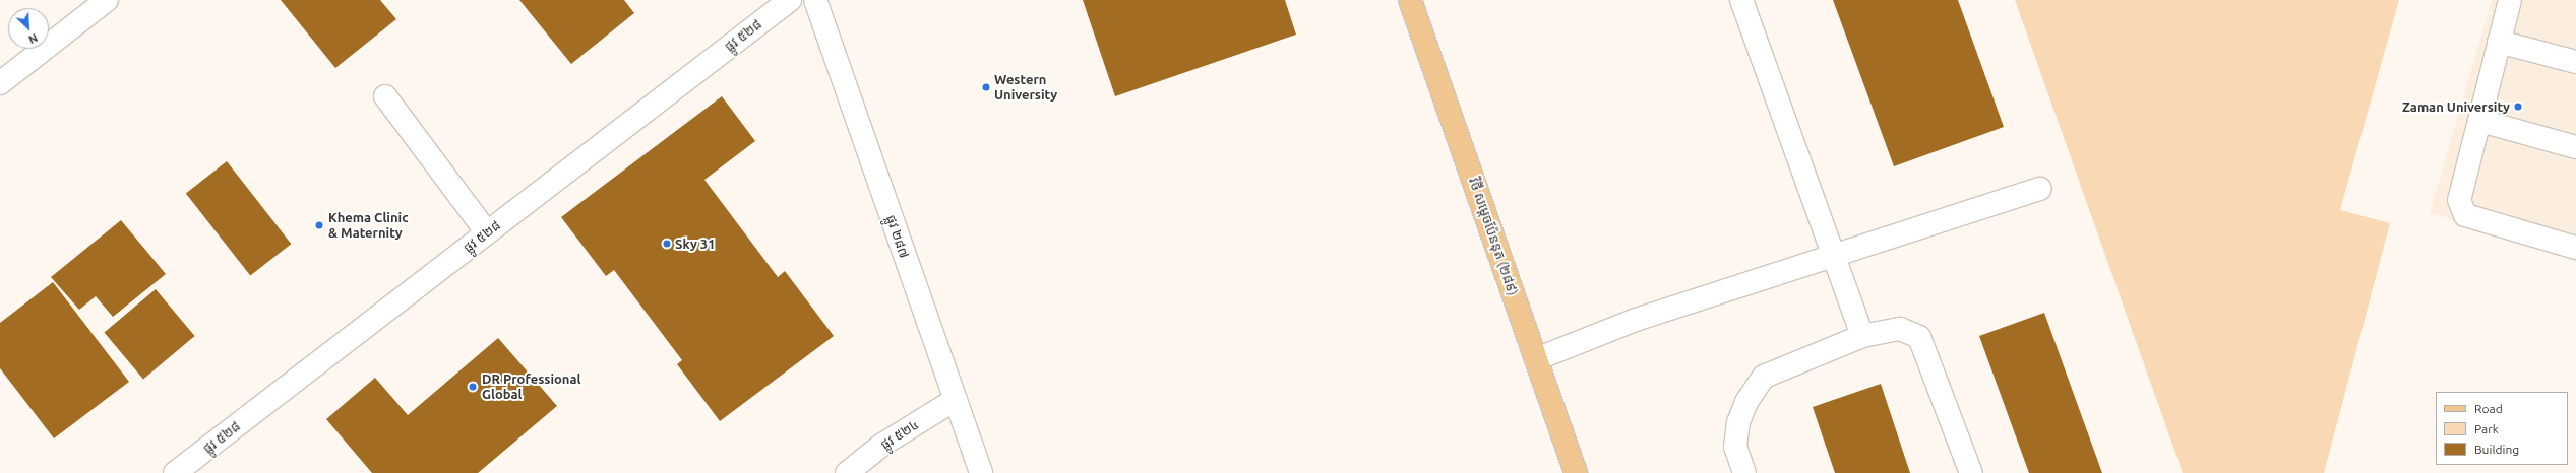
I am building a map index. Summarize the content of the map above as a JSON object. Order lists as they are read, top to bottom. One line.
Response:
{"streets":{"main road":["វិថី សម្តេចប៉ែននុត (២៨៩)"],"street":["ផ្លូវ ៥២៨","ផ្លូវ ២៨៧","ផ្លូវ ៥២៤"]},"crossings":[["ផ្លូវ ២៨៧","ផ្លូវ ៥២៤"]],"places":["Western University","Zaman University","Khema Clinic & Maternity","Sky 31","DR Professional Global"],"legend":["Road","Park","Building"],"north":"bottom right"}
